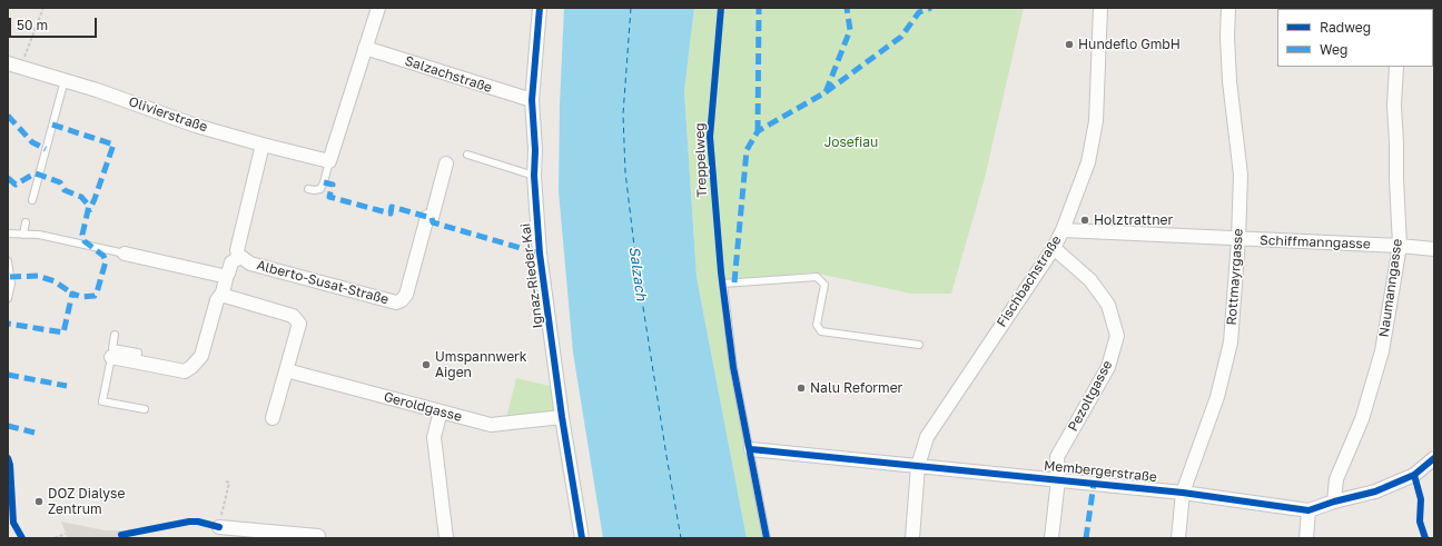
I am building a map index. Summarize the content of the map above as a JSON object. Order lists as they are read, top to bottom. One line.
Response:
{"streets":{"street":["Salzachstraße","Olivierstraße","Schiffmanngasse","Ignaz-Rieder-Kai","Rottmayrgasse","Fischbachstraße","Alberto-Susat-Straße","Naumanngasse","Pezoltgasse","Geroldgasse","Membergerstraße"],"cycle path":["Treppelweg"]},"crossings":[["Salzachstraße","Ignaz-Rieder-Kai"],["Olivierstraße","Alberto-Susat-Straße"],["Schiffmanngasse","Rottmayrgasse"],["Schiffmanngasse","Fischbachstraße"],["Schiffmanngasse","Naumanngasse"],["Ignaz-Rieder-Kai","Geroldgasse"],["Rottmayrgasse","Membergerstraße"],["Fischbachstraße","Pezoltgasse"],["Fischbachstraße","Membergerstraße"],["Naumanngasse","Membergerstraße"],["Pezoltgasse","Membergerstraße"]],"water":["Salzach"],"parks":["Josefiau"],"places":["Hundeflo GmbH","Holztrattner","Umspannwerk Aigen","Nalu Reformer","DOZ Dialyse Zentrum"],"legend":["Radweg","Weg"],"scale_bar":"50 m"}
